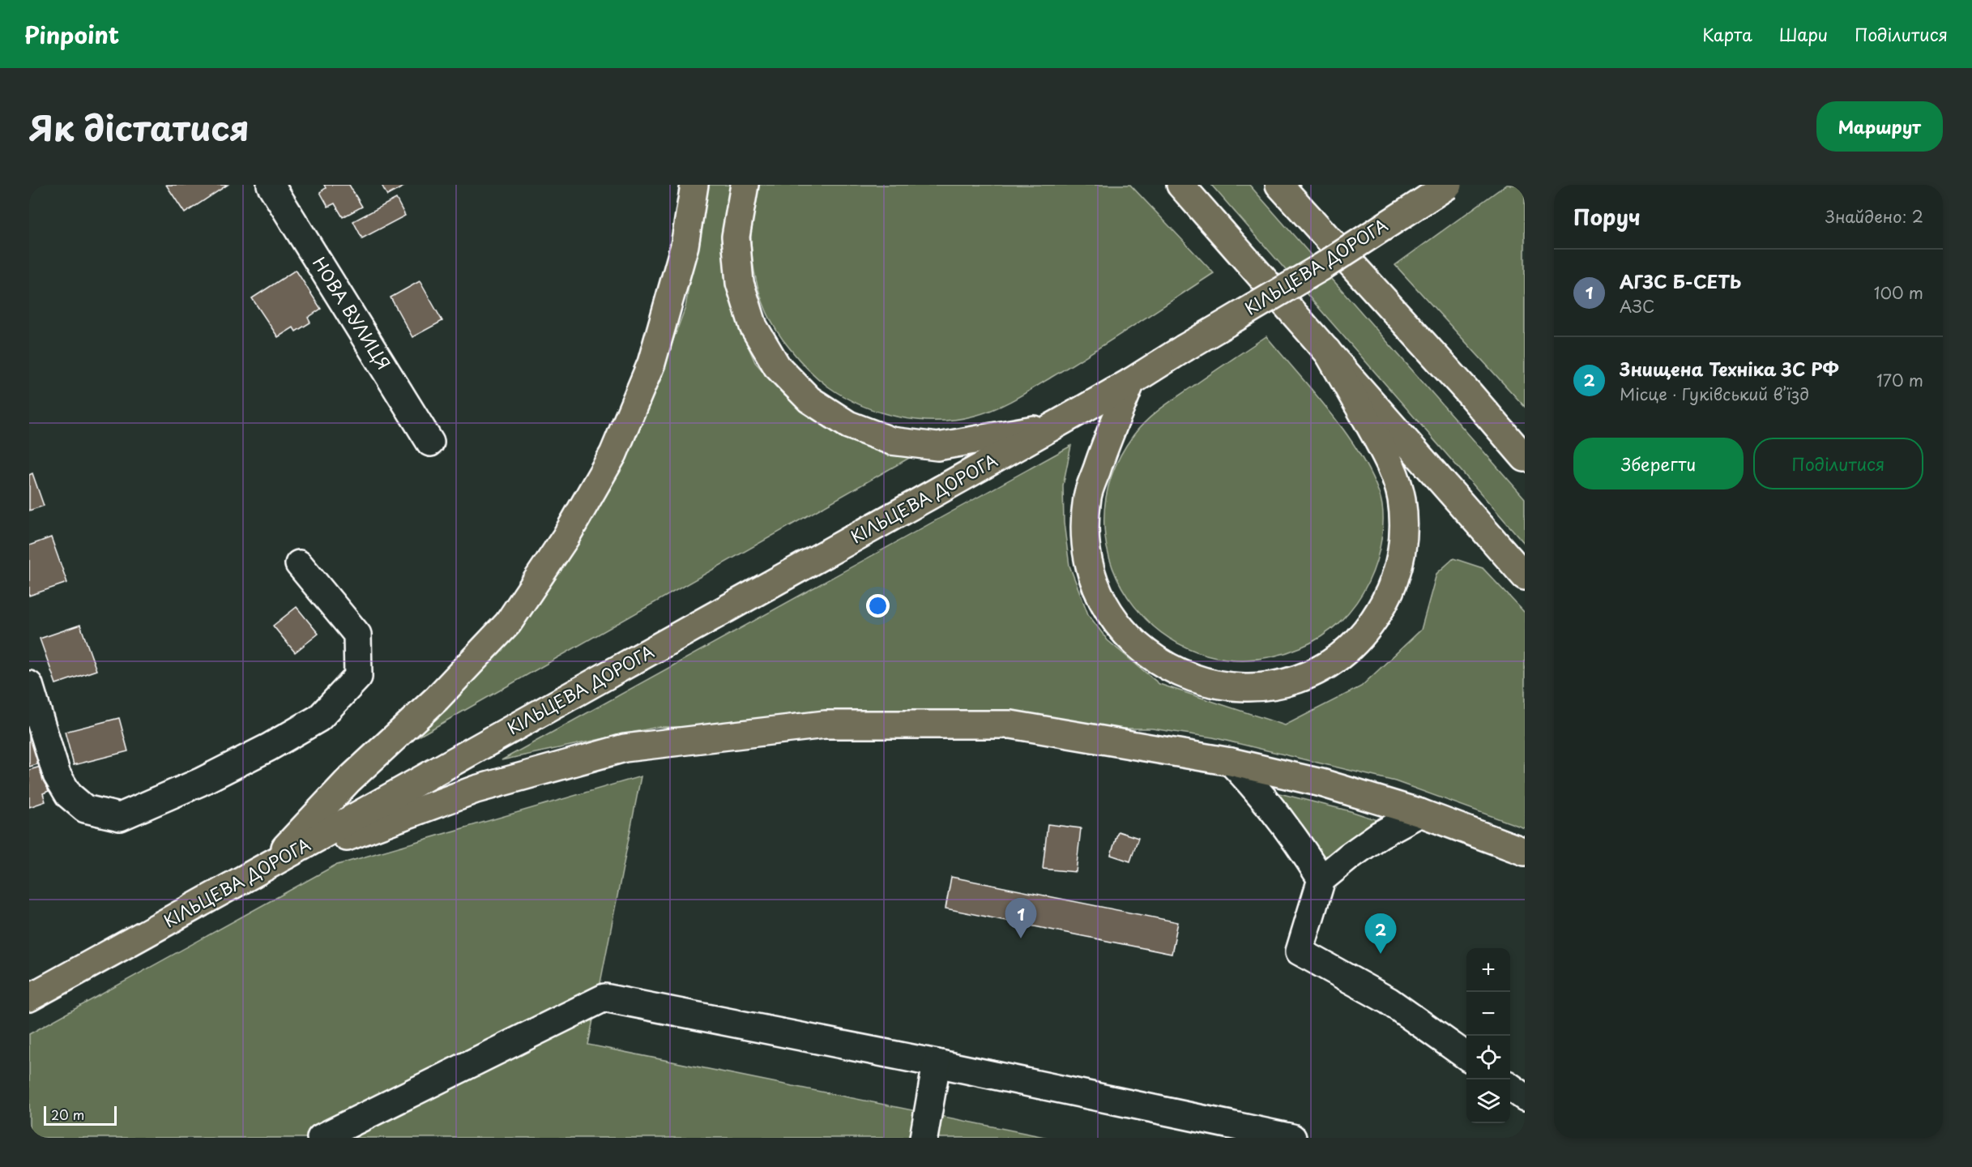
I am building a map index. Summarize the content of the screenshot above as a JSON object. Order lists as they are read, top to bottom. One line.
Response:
{"streets":{"highway":["КІЛЬЦЕВА ДОРОГА"],"street":["НОВА ВУЛИЦЯ"]},"scale_bar":"20 m","page":{"header":"Pinpoint","nav":["Карта","Шари","Поділитися"],"title":"Як дістатися","buttons":["Маршрут",["Зберегти","Поділитися"]],"heading":["Поруч","Знайдено: 2"],"list":[{"mark":"1","name":"АГЗС Б-СЕТЬ","note":"АЗС","value":"100 m"},{"mark":"2","name":"Знищена Техніка ЗС РФ","note":"Місце · Гуківський в’їзд","value":"170 m"}],"pins":["1","2"],"map_buttons":["+","−"],"scale":"20 m"}}
